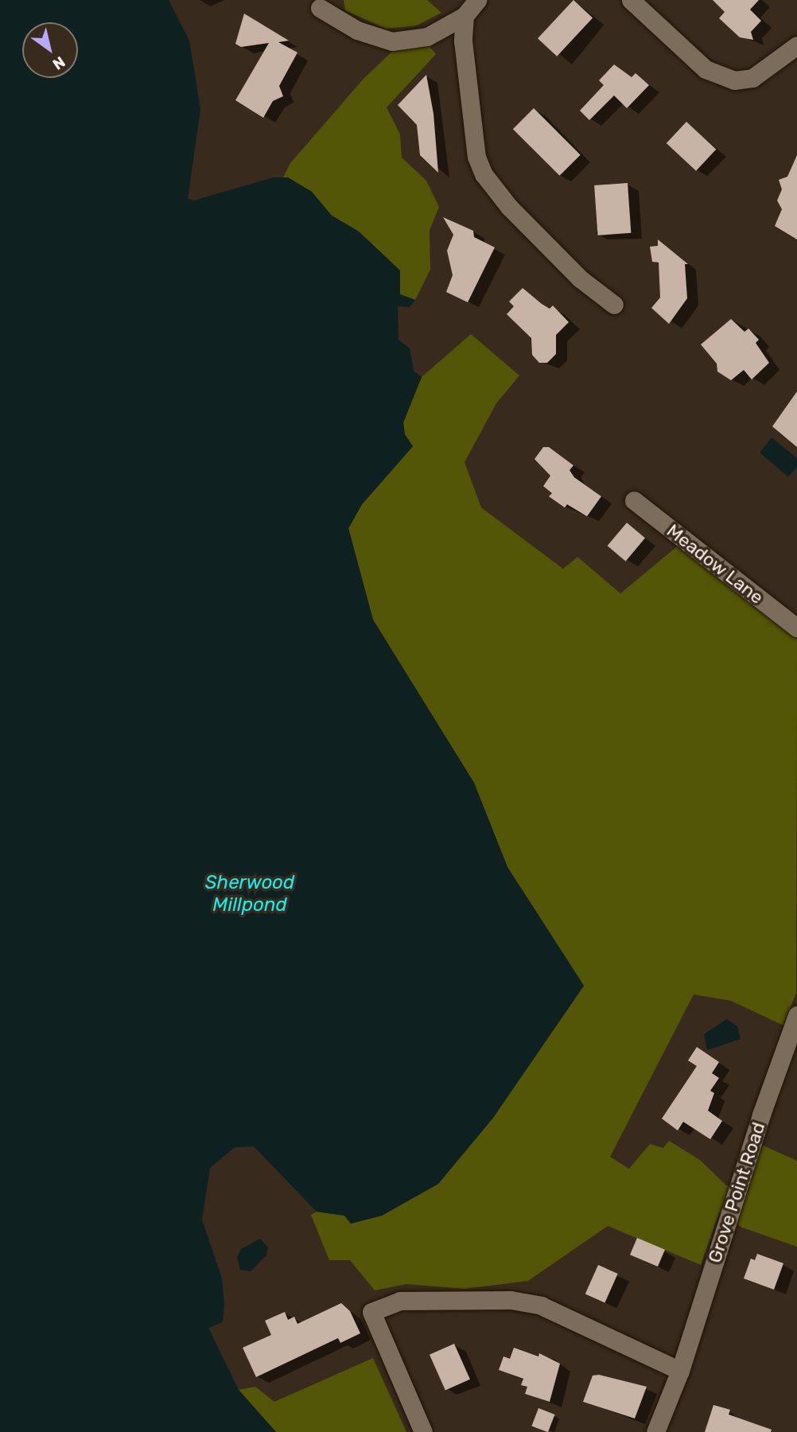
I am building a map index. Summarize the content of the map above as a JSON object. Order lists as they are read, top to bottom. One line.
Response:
{"streets":{"street":["Meadow Lane","Grove Point Road"]},"water":["Sherwood Millpond"],"north":"bottom right"}
